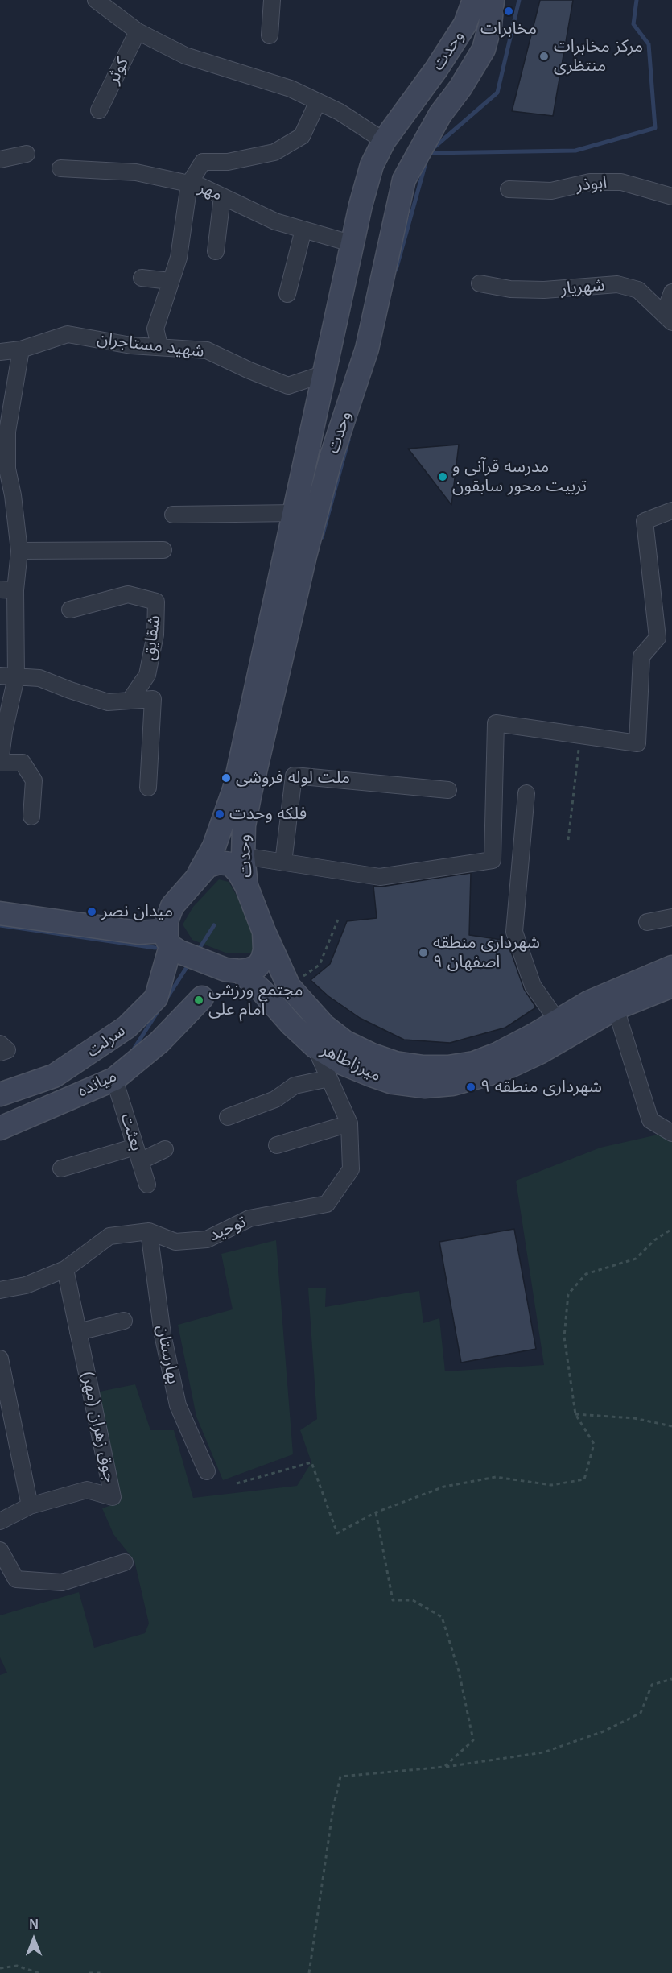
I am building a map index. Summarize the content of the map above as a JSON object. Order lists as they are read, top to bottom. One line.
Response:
{"streets":{"main road":["وحدت","سرلت","میرزاطاهر","میانده"],"street":["کوثر","ابوذر","مهر","شهریار","شهید مستاجران","شقایق","بعثت","توحید","بهارستان","جوق زهران (مهر)"]},"crossings":[["وحدت","مهر"],["وحدت","شهید مستاجران"],["وحدت","سرلت"],["وحدت","میرزاطاهر"],["سرلت","میرزاطاهر"],["سرلت","میانده"],["میرزاطاهر","توحید"],["میانده","بعثت"],["توحید","بهارستان"],["توحید","جوق زهران (مهر)"]],"places":["مخابرات","مرکز مخابرات منتظری","مدرسه قرآنی و تربیت محور سابقون","ملت لوله فروشی","فلکه وحدت","میدان نصر","شهرداری منطقه ۹ اصفهان","مجتمع ورزشی امام علی","شهرداری منطقه ۹"],"north":"top"}
